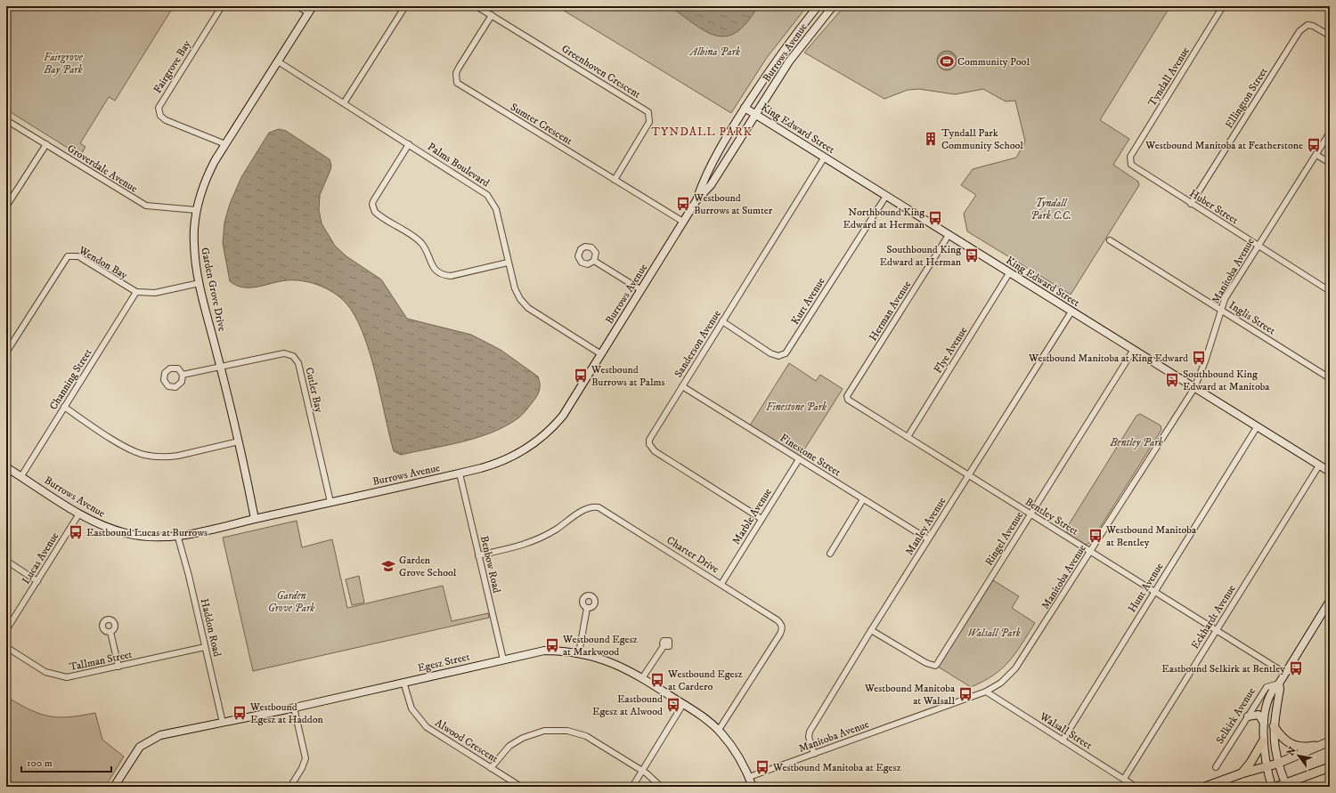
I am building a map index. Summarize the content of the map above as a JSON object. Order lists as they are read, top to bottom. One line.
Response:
{"streets":{"street":["Burrows Avenue","Fairgrove Bay","Greenhoven Crescent","Tyndall Avenue","Ellington Street","Sumter Crescent","King Edward Street","Palms Boulevard","Groverdale Avenue","Huber Street","Wendon Bay","Manitoba Avenue","Garden Grove Drive","Kurt Avenue","Herman Avenue","Inglis Street","Sanderson Avenue","Flye Avenue","Channing Street","Cutler Bay","Finestone Street","Marble Avenue","Bentley Street","Manley Avenue","Ringel Avenue","Charter Drive","Lucas Avenue","Benbow Road","Hunt Avenue","Eckhardt Avenue","Haddon Road","Tallman Street","Egesz Street","Selkirk Avenue","Walsall Street","Alwood Crescent"]},"crossings":[["Burrows Avenue","Sumter Crescent"],["Burrows Avenue","King Edward Street"],["Burrows Avenue","Palms Boulevard"],["Burrows Avenue","Garden Grove Drive"],["Burrows Avenue","Channing Street"],["Burrows Avenue","Cutler Bay"],["Burrows Avenue","Lucas Avenue"],["Burrows Avenue","Benbow Road"],["Burrows Avenue","Haddon Road"],["Fairgrove Bay","Garden Grove Drive"],["Greenhoven Crescent","Sumter Crescent"],["Tyndall Avenue","Huber Street"],["Ellington Street","Huber Street"],["King Edward Street","Manitoba Avenue"],["King Edward Street","Kurt Avenue"],["King Edward Street","Herman Avenue"],["King Edward Street","Sanderson Avenue"],["King Edward Street","Flye Avenue"],["King Edward Street","Manley Avenue"],["King Edward Street","Ringel Avenue"],["King Edward Street","Hunt Avenue"],["King Edward Street","Eckhardt Avenue"],["Palms Boulevard","Garden Grove Drive"],["Groverdale Avenue","Garden Grove Drive"],["Huber Street","Manitoba Avenue"],["Wendon Bay","Garden Grove Drive"],["Wendon Bay","Channing Street"],["Manitoba Avenue","Inglis Street"],["Manitoba Avenue","Bentley Street"],["Manitoba Avenue","Manley Avenue"],["Manitoba Avenue","Egesz Street"],["Manitoba Avenue","Walsall Street"],["Garden Grove Drive","Cutler Bay"],["Kurt Avenue","Sanderson Avenue"],["Herman Avenue","Bentley Street"],["Sanderson Avenue","Finestone Street"],["Sanderson Avenue","Marble Avenue"],["Flye Avenue","Bentley Street"],["Finestone Street","Marble Avenue"],["Finestone Street","Manley Avenue"],["Marble Avenue","Charter Drive"],["Bentley Street","Manley Avenue"],["Bentley Street","Ringel Avenue"],["Bentley Street","Hunt Avenue"],["Bentley Street","Eckhardt Avenue"],["Bentley Street","Selkirk Avenue"],["Manley Avenue","Ringel Avenue"],["Charter Drive","Benbow Road"],["Charter Drive","Egesz Street"],["Benbow Road","Egesz Street"],["Hunt Avenue","Walsall Street"],["Eckhardt Avenue","Walsall Street"],["Haddon Road","Tallman Street"],["Haddon Road","Egesz Street"],["Egesz Street","Alwood Crescent"]],"districts":["TYNDALL PARK"],"parks":["Albina Park","Fairgrove Bay Park","Tyndall Park C.C.","Finestone Park","Bentley Park","Garden Grove Park","Walsall Park"],"places":{"sports":["Community Pool"],"building":["Tyndall Park Community School"],"bus stop":["Westbound Manitoba at Featherstone","Westbound Burrows at Sumter","Northbound King Edward at Herman","Southbound King Edward at Herman","Westbound Manitoba at King Edward","Westbound Burrows at Palms","Southbound King Edward at Manitoba","Eastbound Lucas at Burrows","Westbound Manitoba at Bentley","Westbound Egesz at Markwood","Eastbound Selkirk at Bentley","Westbound Egesz at Cardero","Westbound Manitoba at Walsall","Eastbound Egesz at Alwood","Westbound Egesz at Haddon","Westbound Manitoba at Egesz"],"school or university":["Garden Grove School"]},"scale_bar":"100 m","north":"top left"}
